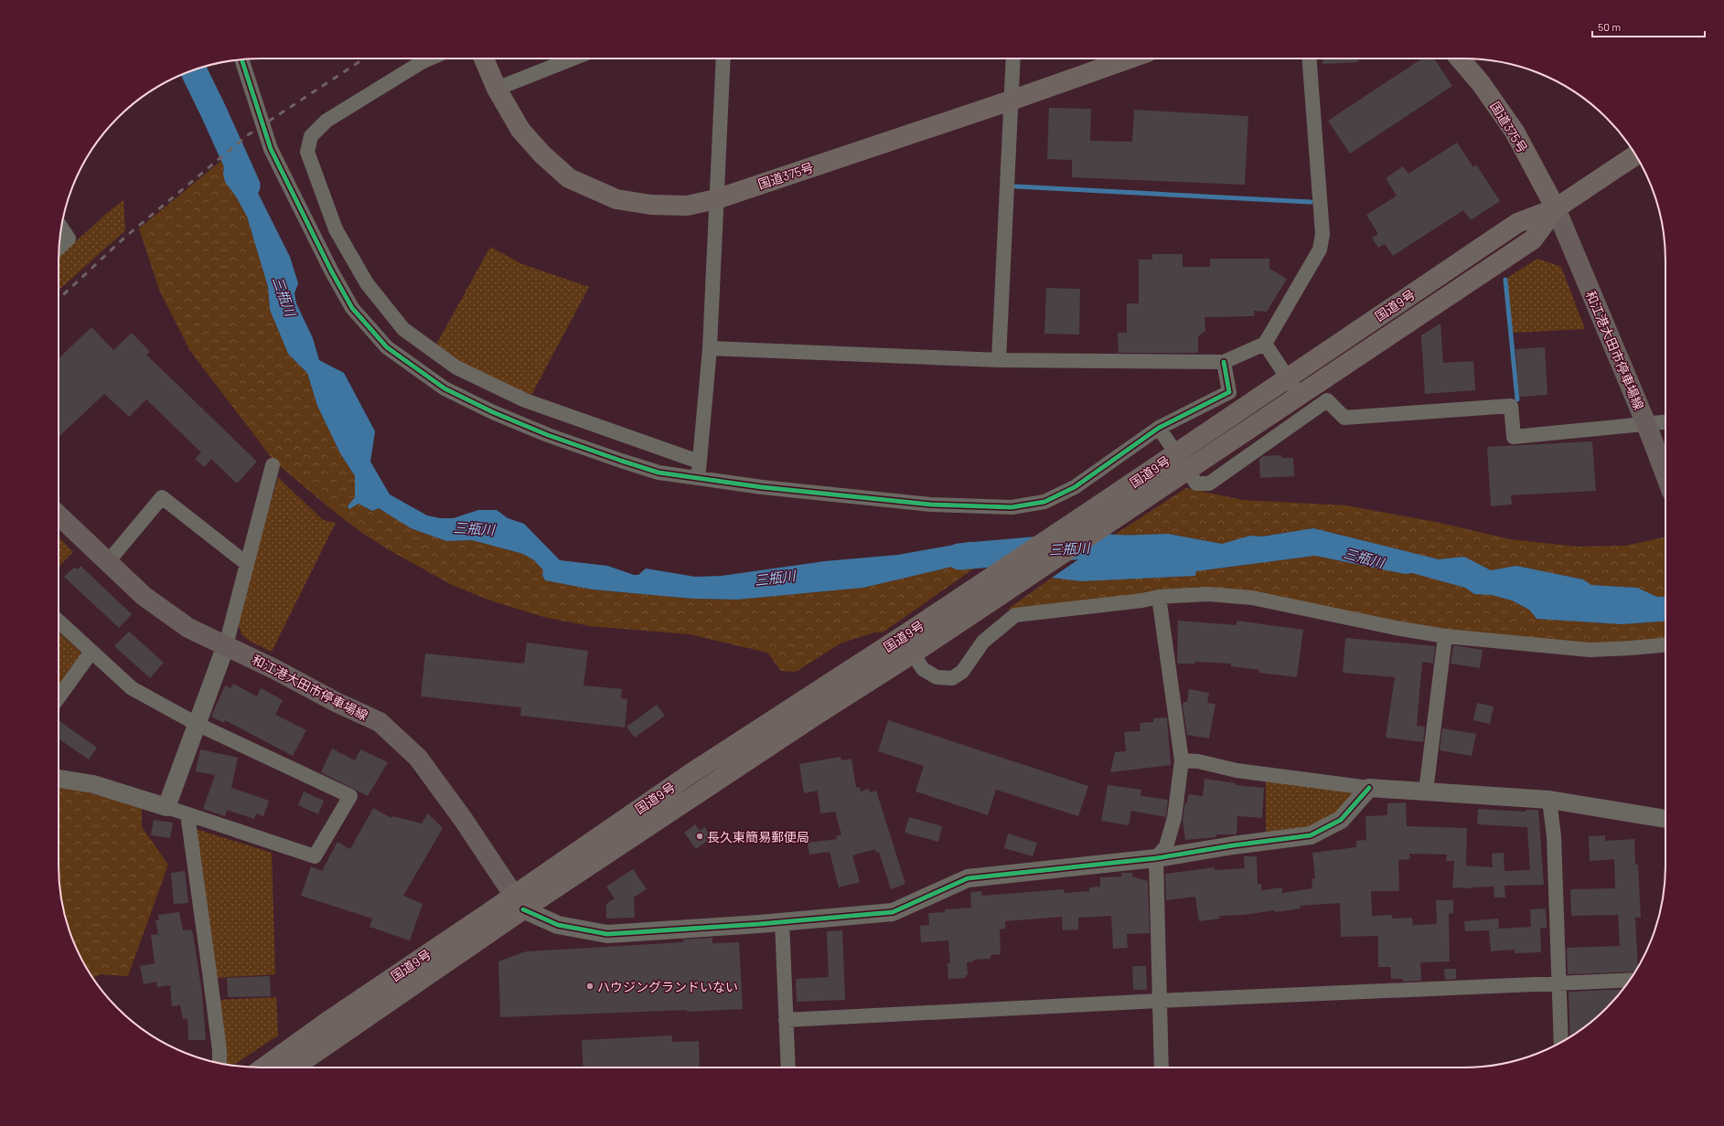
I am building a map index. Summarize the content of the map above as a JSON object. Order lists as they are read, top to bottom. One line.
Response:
{"streets":{"highway":["国道375号","国道9号"],"main road":["和江港大田市停車場線"]},"crossings":[["国道375号","国道9号"],["国道375号","和江港大田市停車場線"],["国道9号","和江港大田市停車場線"]],"water":["三瓶川"],"places":["長久東簡易郵便局","ハウジングランドいない"],"scale_bar":"50 m"}
